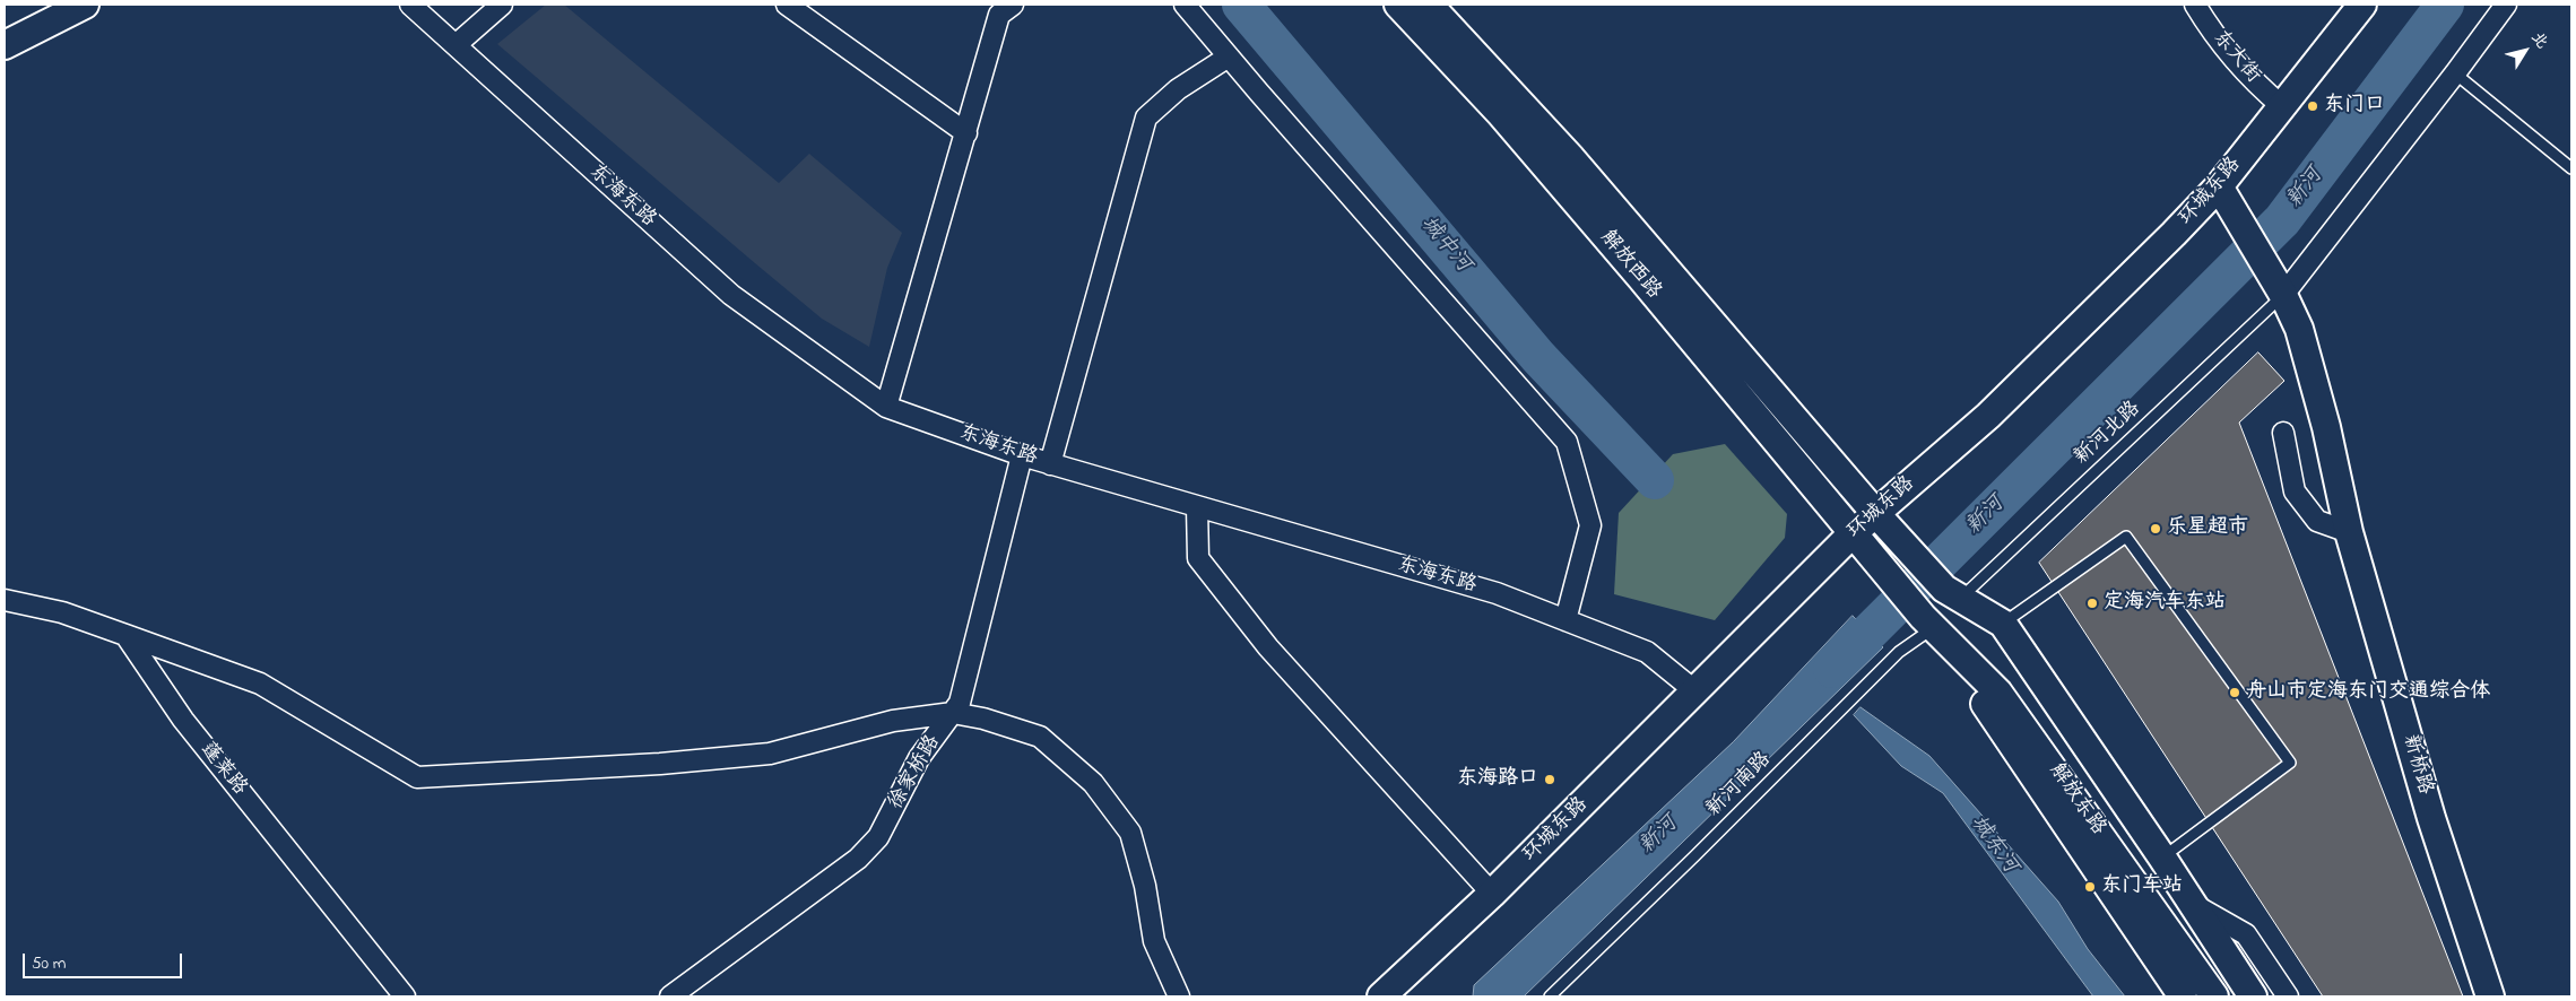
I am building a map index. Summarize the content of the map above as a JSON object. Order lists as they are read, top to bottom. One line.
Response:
{"streets":{"street":["东大街","环城东路","东海东路","解放西路","新桥路","蓬莱路","徐家桥路","解放东路"],"lane":["新河北路","新河南路"]},"crossings":[["东大街","环城东路"],["环城东路","东海东路"],["环城东路","解放西路"],["环城东路","新桥路"],["东海东路","徐家桥路"],["解放西路","新河南路"],["解放西路","解放东路"],["新河北路","新桥路"],["新河南路","解放东路"]],"water":["新河","城中河","城东河"],"places":["东门口","乐星超市","定海汽车东站","舟山市定海东门交通综合体","东海路口","东门车站"],"scale_bar":"50 m","north":"top right"}
